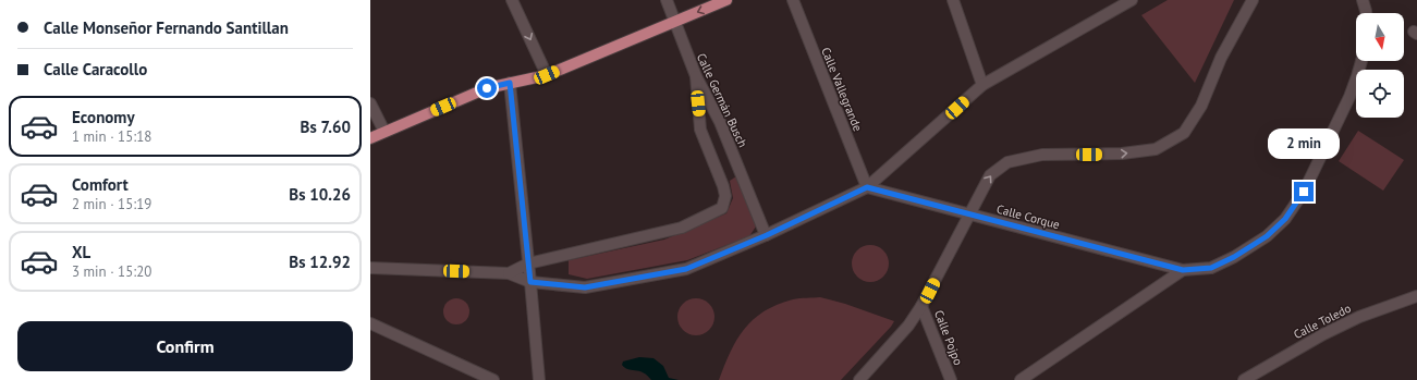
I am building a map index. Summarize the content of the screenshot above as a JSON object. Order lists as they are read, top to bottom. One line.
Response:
{"streets":{"street":["Calle Vallegrande","Calle Germán Busch","Calle Corque","Calle Toledo","Calle Pojpo"]},"crossings":[["Calle Vallegrande","Calle Corque"]],"north":"bottom","page":{"banner":["Calle Monseñor Fernando Santillan","Calle Caracollo"],"list":[{"name":"Economy","note":"1 min · 15:18","value":"Bs 7.60"},{"name":"Comfort","note":"2 min · 15:19","value":"Bs 10.26"},{"name":"XL","note":"3 min · 15:20","value":"Bs 12.92"}],"bubble":"2 min","buttons":"Confirm"}}
